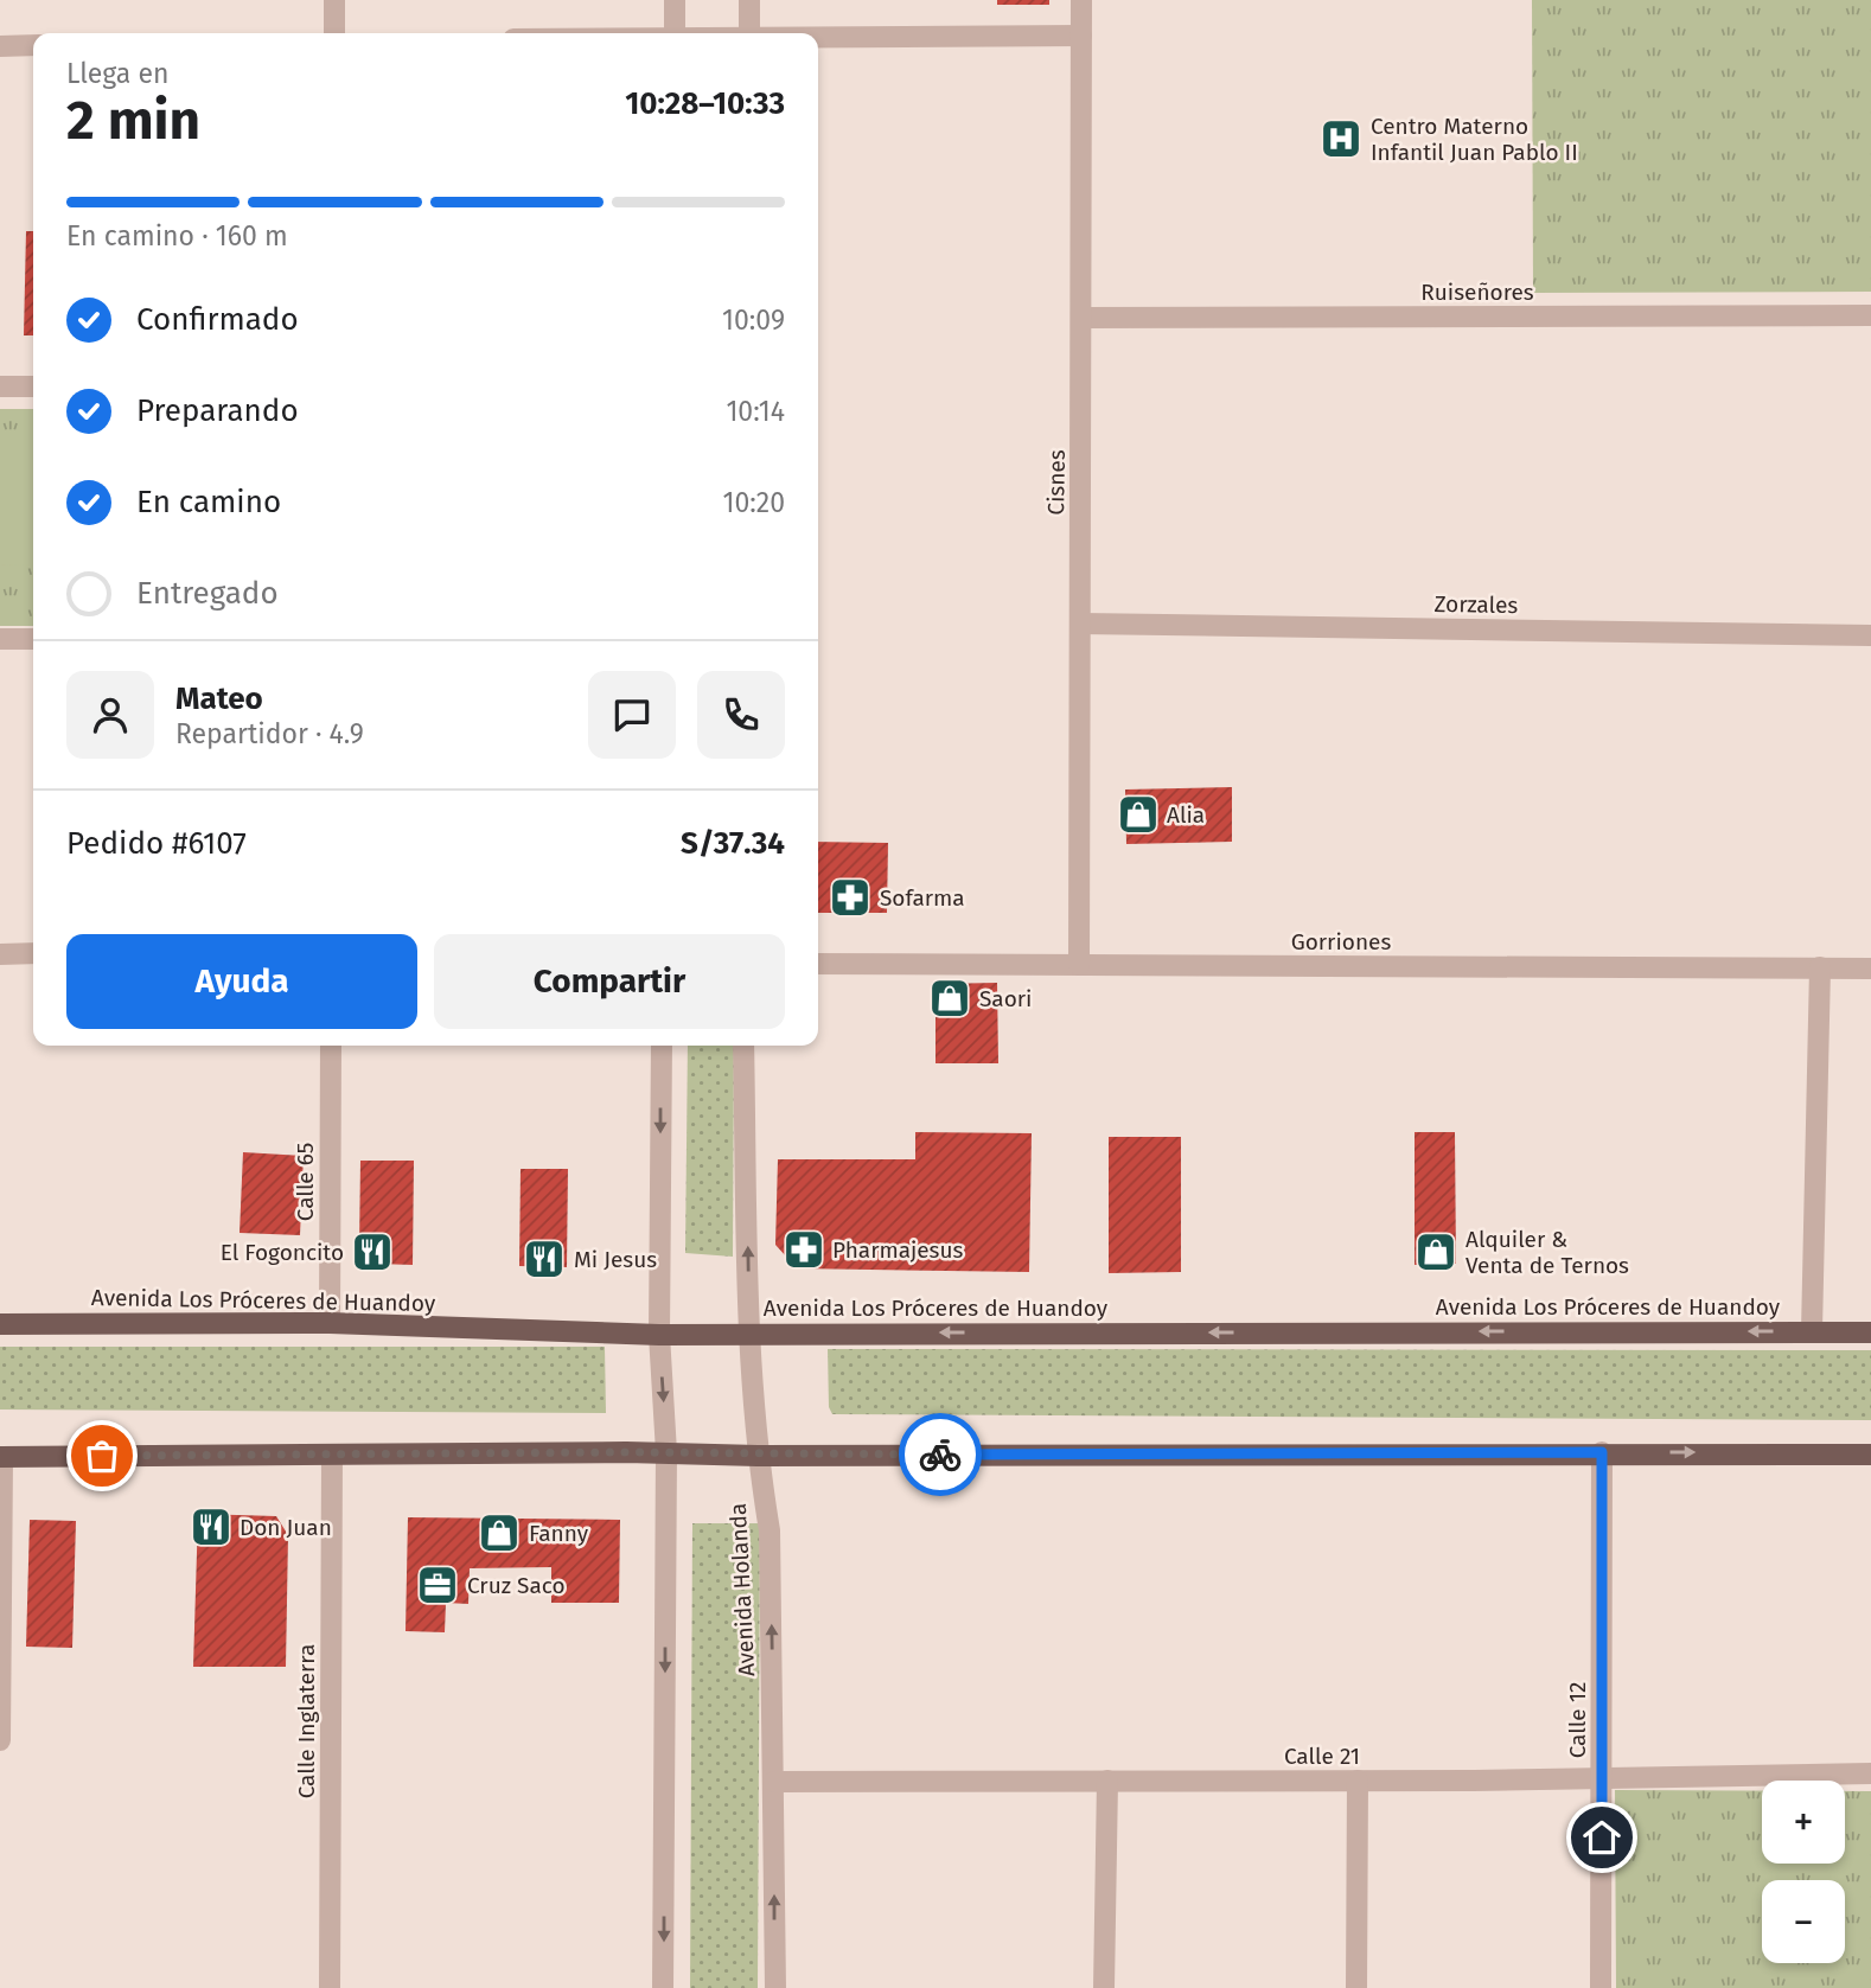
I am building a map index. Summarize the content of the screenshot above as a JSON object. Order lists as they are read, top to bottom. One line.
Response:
{"streets":{"main road":["Avenida Los Próceres de Huandoy"],"street":["Ruiseñores","Cisnes","Zorzales","Gorriones","Calle 65","Avenida Holanda","Calle 12","Calle Inglaterra","Calle 21"]},"crossings":[["Ruiseñores","Cisnes"],["Cisnes","Zorzales"],["Cisnes","Gorriones"],["Calle 65","Avenida Los Próceres de Huandoy"],["Avenida Los Próceres de Huandoy","Avenida Holanda"],["Avenida Holanda","Calle 21"],["Calle 12","Calle 21"]],"places":{"hospital":["Centro Materno Infantil Juan Pablo II"],"shop":["Alia","Saori","Alquiler & Venta de Ternos","Fanny"],"pharmacy":["Sofarma","Pharmajesus"],"restaurant":["El Fogoncito","Mi Jesus","Don Juan"],"office":["Cruz Saco"]},"page":{"heading":["2 min","Llega en","10:28–10:33"],"panel":["Mateo","Repartidor · 4.9","Pedido #6107","S/37.34"],"bar":"En camino · 160 m","list":[["Confirmado","10:09"],["Preparando","10:14"],["En camino","10:20"],"Entregado"],"buttons":["Ayuda","Compartir"],"map_buttons":["+","−"]}}
